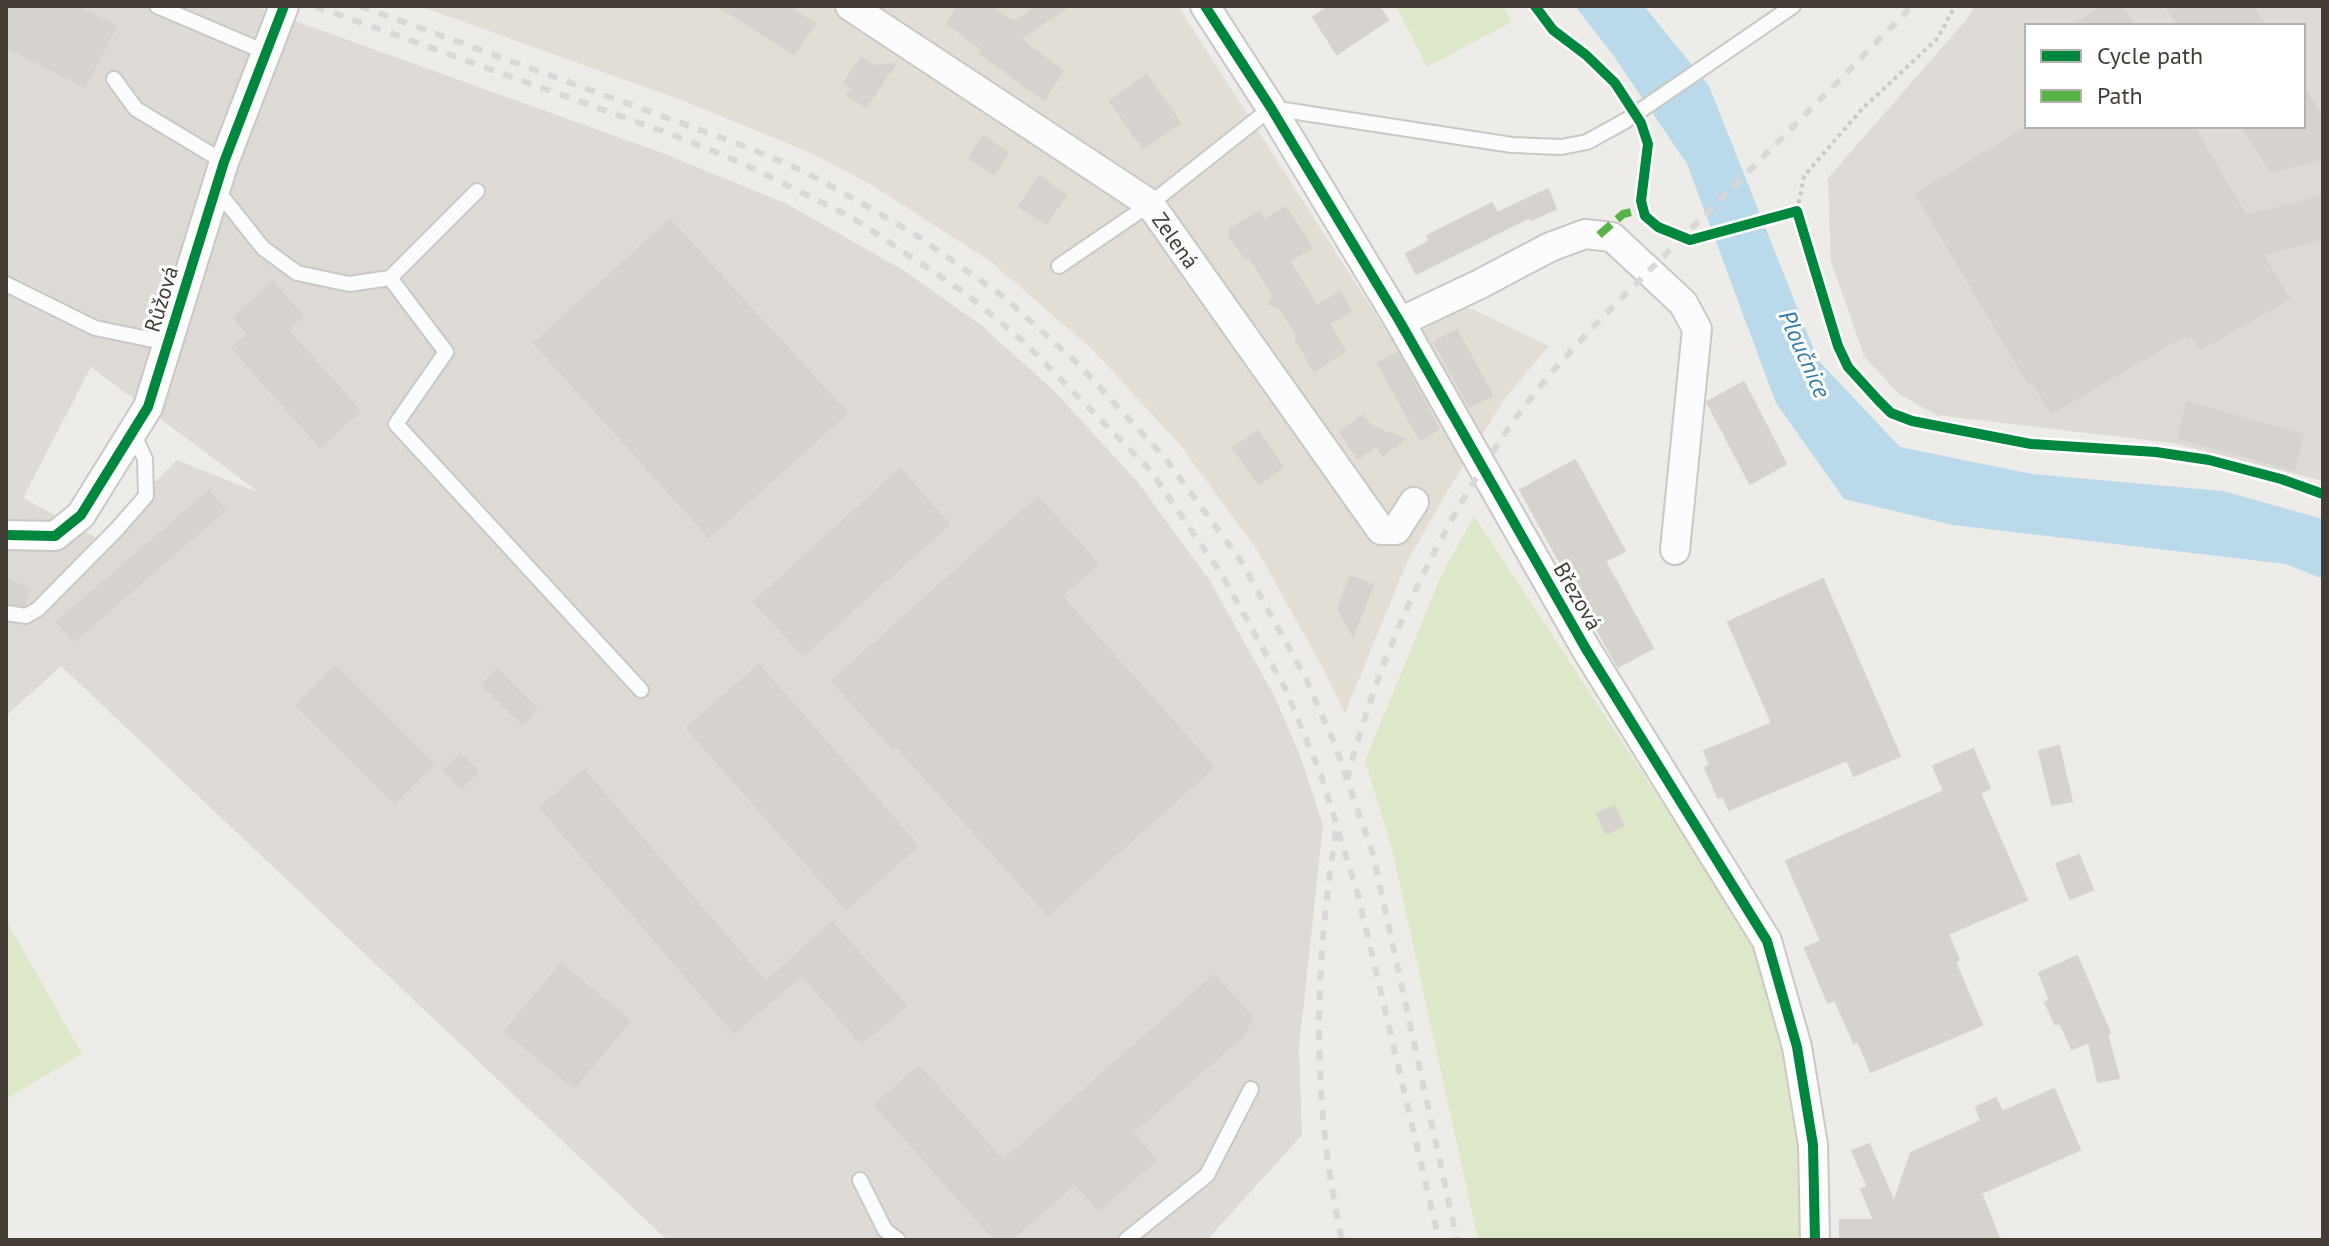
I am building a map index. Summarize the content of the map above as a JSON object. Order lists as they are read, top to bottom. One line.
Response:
{"streets":{"street":["Zelená","Růžová","Březová"]},"water":["Ploučnice"],"legend":["Cycle path","Path"]}
